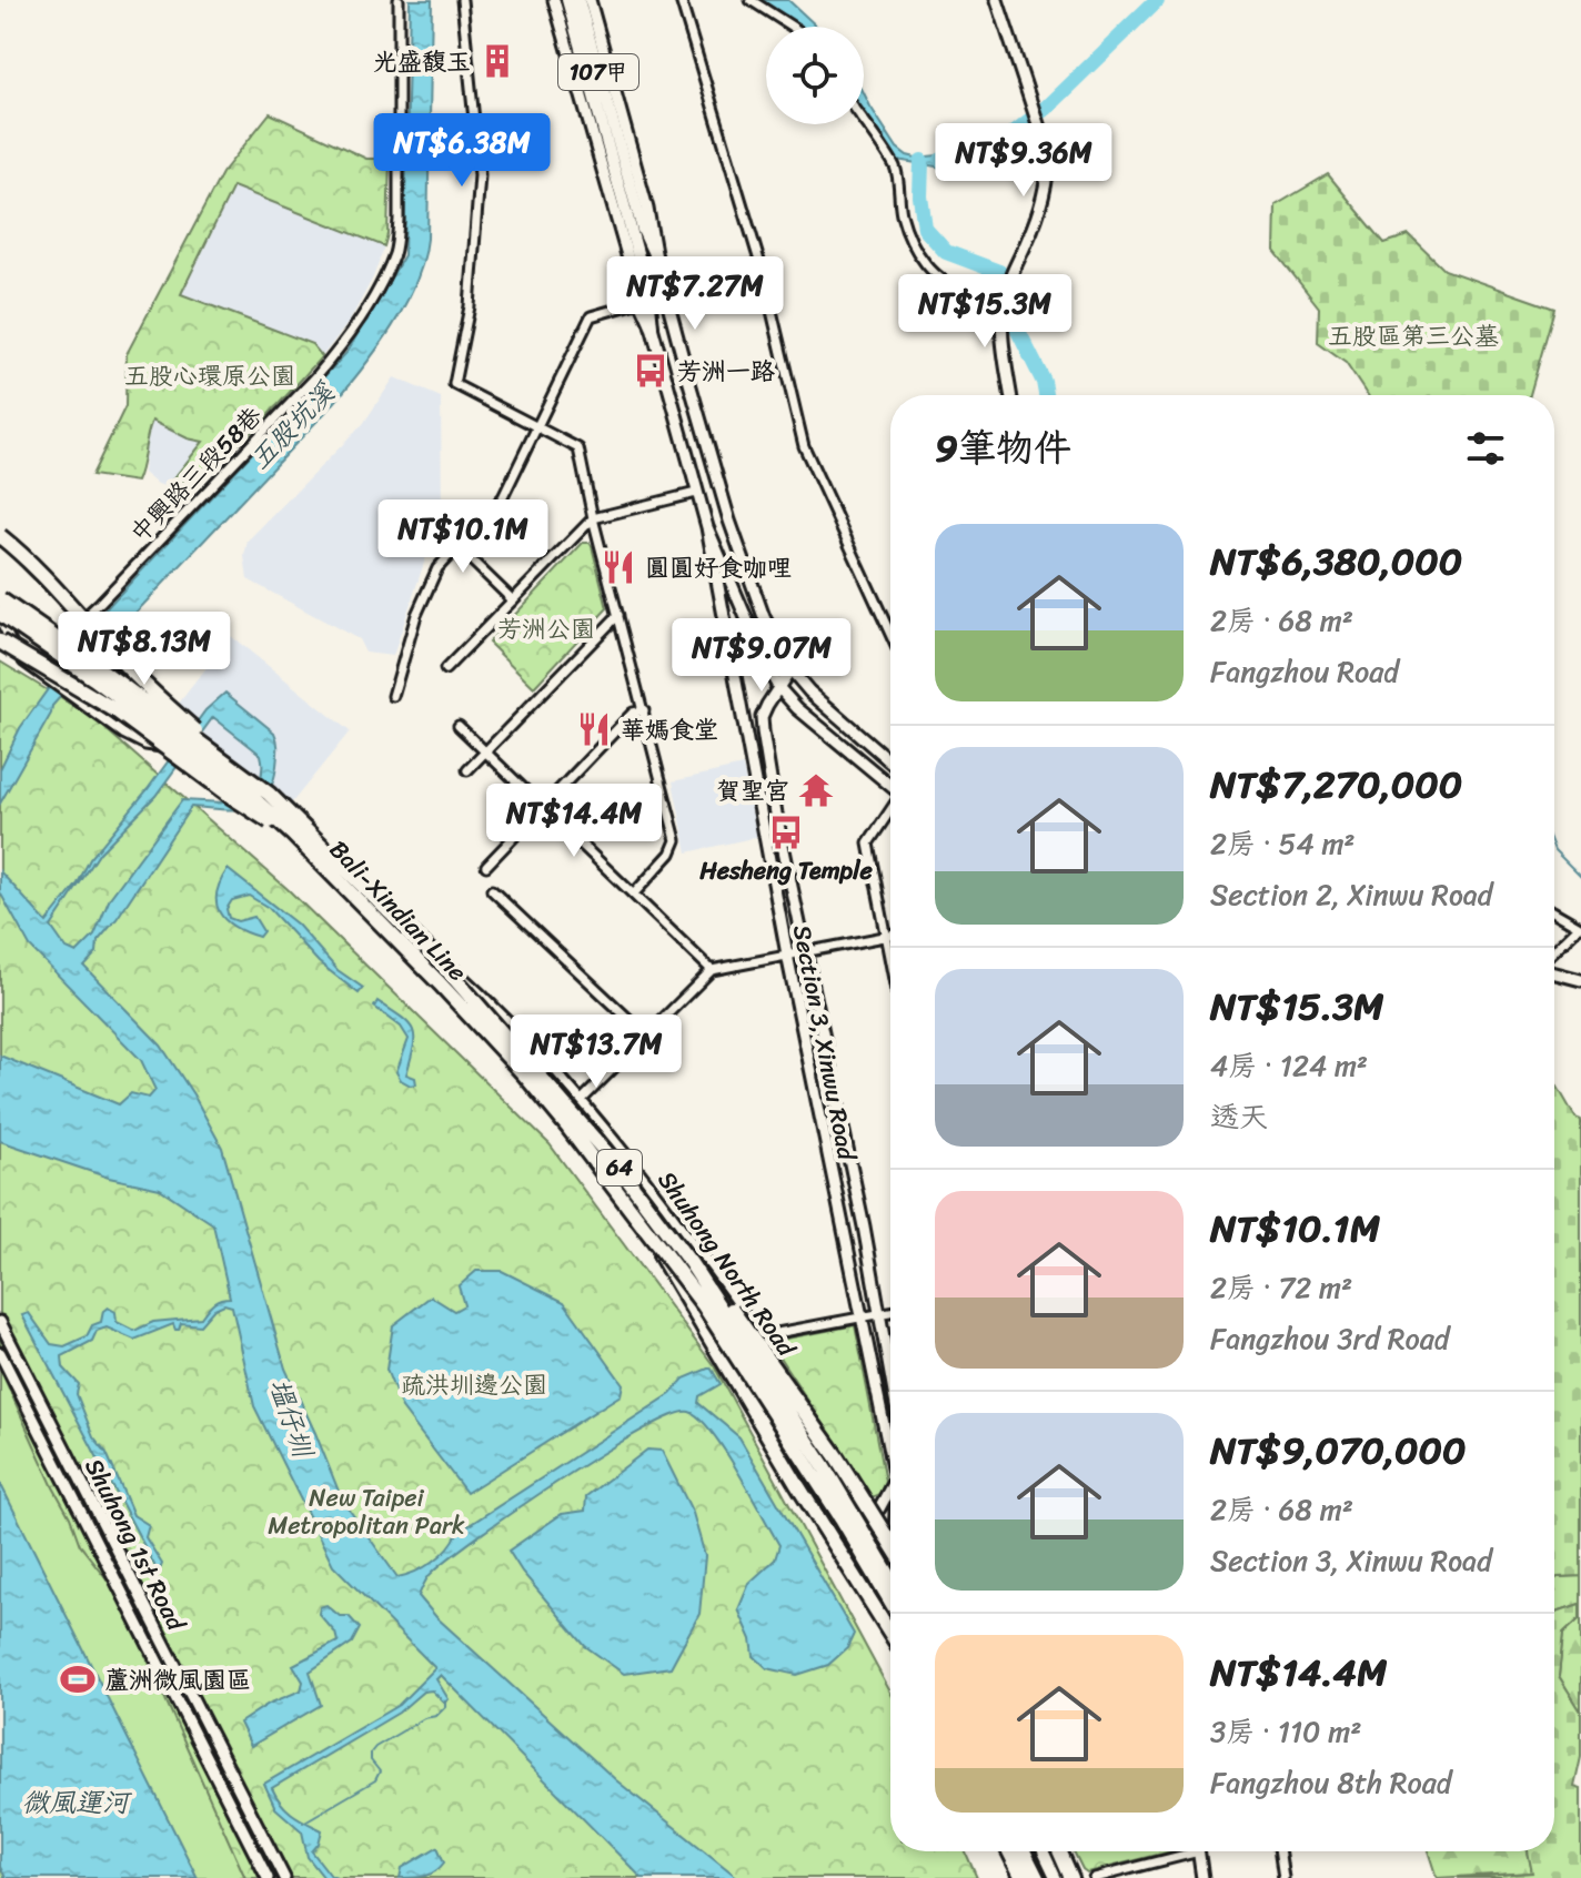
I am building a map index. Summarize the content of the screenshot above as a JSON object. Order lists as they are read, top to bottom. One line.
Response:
{"streets":{"highway":["Bali-Xindian Line","64"],"main road":["107甲"],"street":["中興路三段58巷","Section 3, Xinwu Road","Shuhong North Road","Shuhong 1st Road"]},"crossings":[["107甲","Section 3, Xinwu Road"],["中興路三段58巷","Bali-Xindian Line"]],"water":["五股坑溪","塭仔圳","微風運河"],"parks":["五股區第三公墓","五股心環原公園","芳洲公園","疏洪圳邊公園","New Taipei Metropolitan Park"],"places":{"building":["光盛馥玉"],"bus stop":["芳洲一路","Hesheng Temple"],"restaurant":["圓圓好食咖哩","華媽食堂"],"temple":["賀聖宮"],"sports":["蘆洲微風園區"]},"page":{"price":["NT$6.38M","NT$9.36M","NT$7.27M","NT$15.3M","NT$10.1M","NT$8.13M","NT$9.07M","NT$14.4M","NT$13.7M"],"heading":"9筆物件","list":[{"name":"NT$6,380,000","note":"2房 · 68 m² · Fangzhou Road"},{"name":"NT$7,270,000","note":"2房 · 54 m² · Section 2, Xinwu Road"},{"name":"NT$15.3M","note":"4房 · 124 m² · 透天"},{"name":"NT$10.1M","note":"2房 · 72 m² · Fangzhou 3rd Road"},{"name":"NT$9,070,000","note":"2房 · 68 m² · Section 3, Xinwu Road"},{"name":"NT$14.4M","note":"3房 · 110 m² · Fangzhou 8th Road"}]}}
